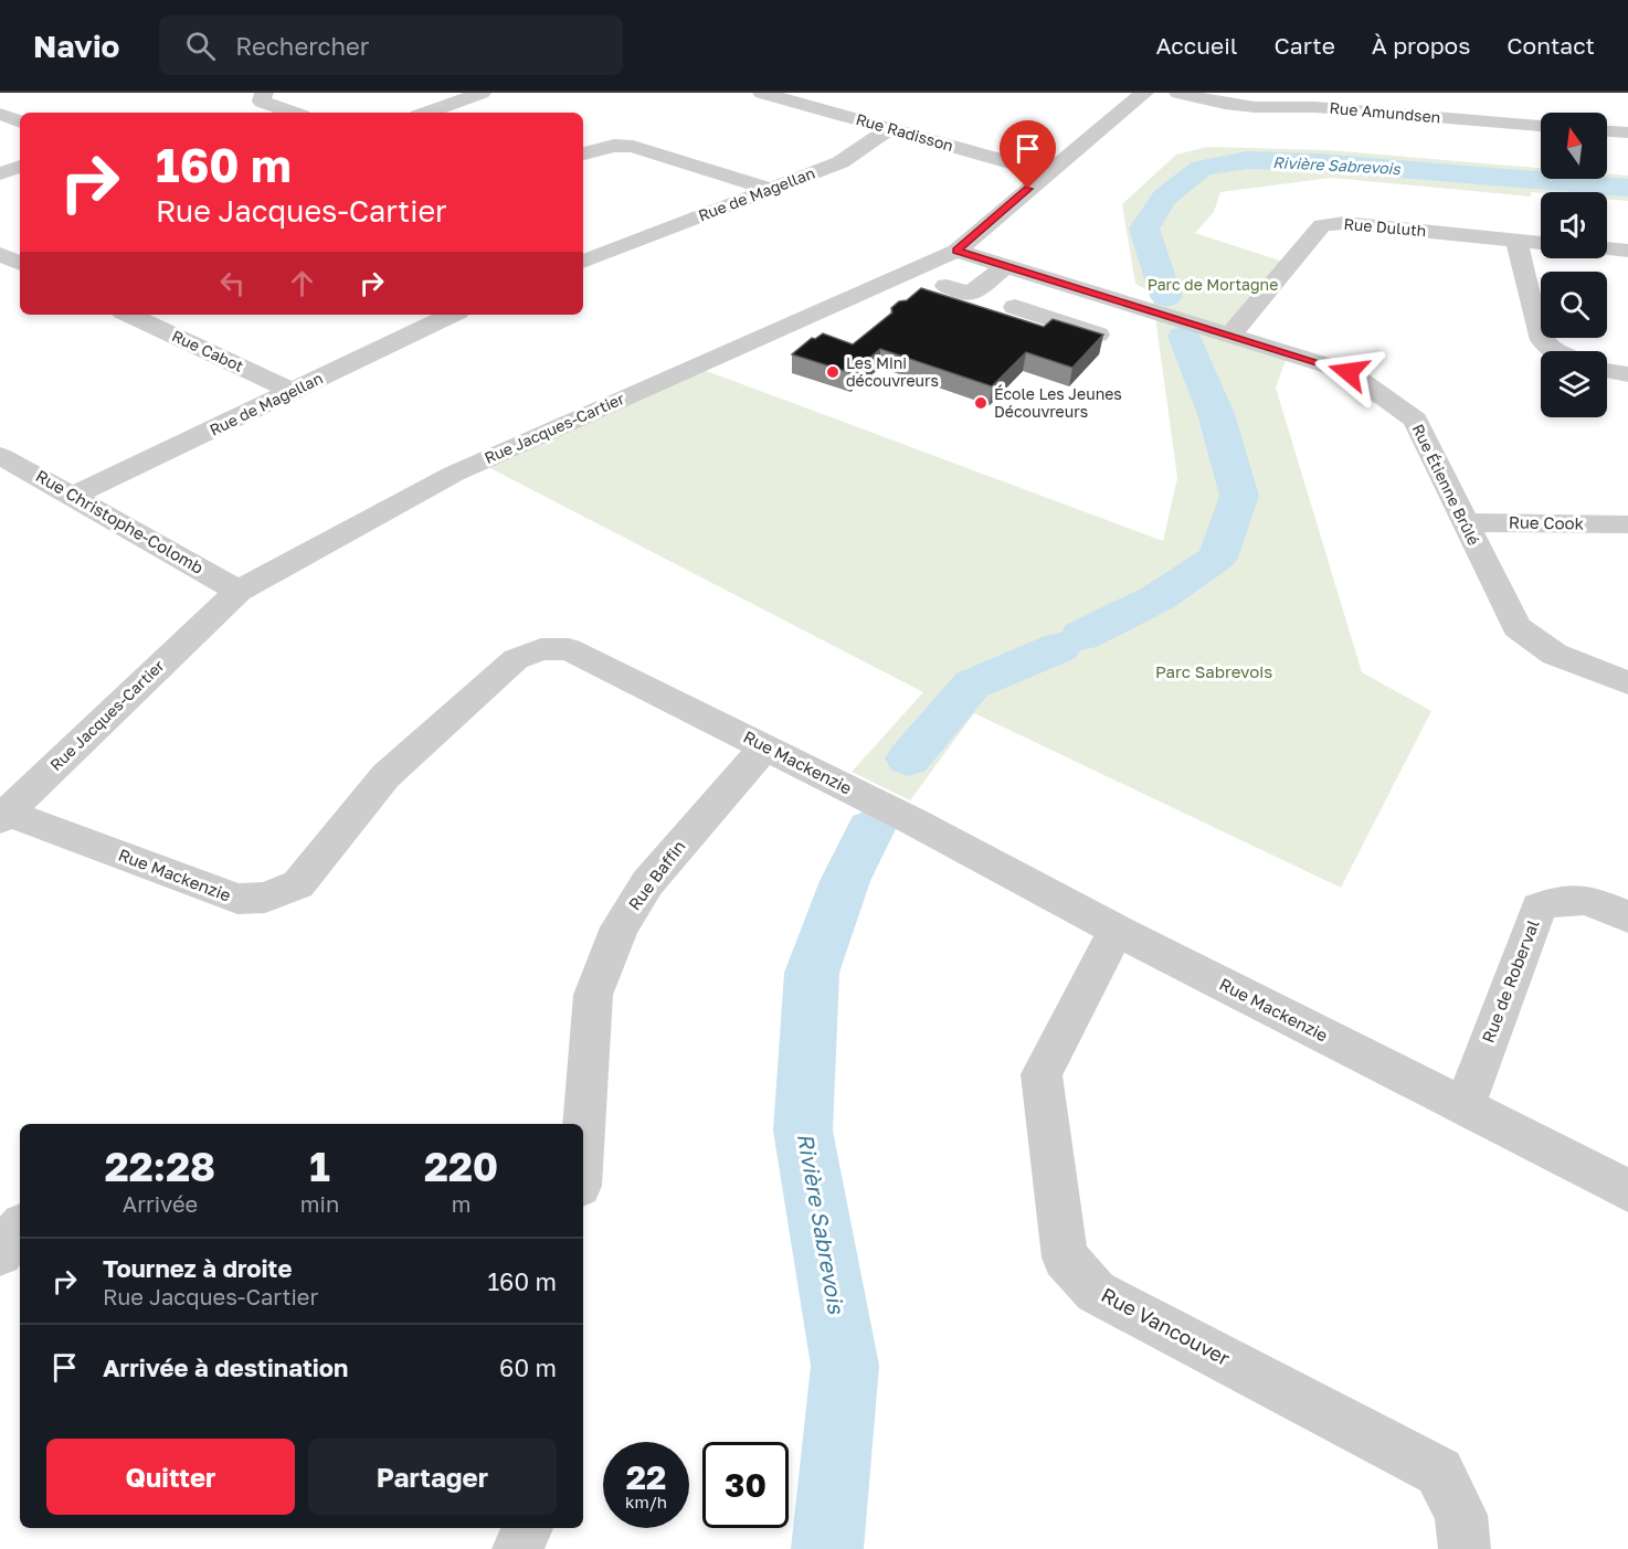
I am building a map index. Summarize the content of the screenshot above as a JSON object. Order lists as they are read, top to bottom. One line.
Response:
{"streets":{"street":["Rue Amundsen","Rue Radisson","Rue de Magellan","Rue Duluth","Rue Cabot","Rue Jacques-Cartier","Rue Étienne Brûlé","Rue Christophe-Colomb","Rue Cook","Rue Mackenzie","Rue Baffin","Rue de Roberval","Rue Vancouver"]},"crossings":[["Rue Radisson","Rue de Magellan"],["Rue Radisson","Rue Jacques-Cartier"],["Rue de Magellan","Rue Cabot"],["Rue de Magellan","Rue Christophe-Colomb"],["Rue Duluth","Rue Étienne Brûlé"],["Rue Jacques-Cartier","Rue Étienne Brûlé"],["Rue Jacques-Cartier","Rue Christophe-Colomb"],["Rue Jacques-Cartier","Rue Mackenzie"],["Rue Étienne Brûlé","Rue Cook"],["Rue Mackenzie","Rue Baffin"],["Rue Mackenzie","Rue de Roberval"],["Rue Mackenzie","Rue Vancouver"]],"water":["Rivière Sabrevois"],"parks":["Parc de Mortagne","Parc Sabrevois"],"places":["Les Mini découvreurs","École Les Jeunes Découvreurs"],"north":"top","page":{"header":"Navio","search":"Rechercher","nav":["Accueil","Carte","À propos","Contact"],"turn":["160 m","Rue Jacques-Cartier"],"eta":["22:28","Arrivée","1","min","220","m"],"list":[{"name":"Tournez à droite","note":"Rue Jacques-Cartier","value":"160 m"},{"name":"Arrivée à destination","value":"60 m"}],"buttons":["Quitter","Partager"],"speed":"22 km/h","limit":"30"}}
